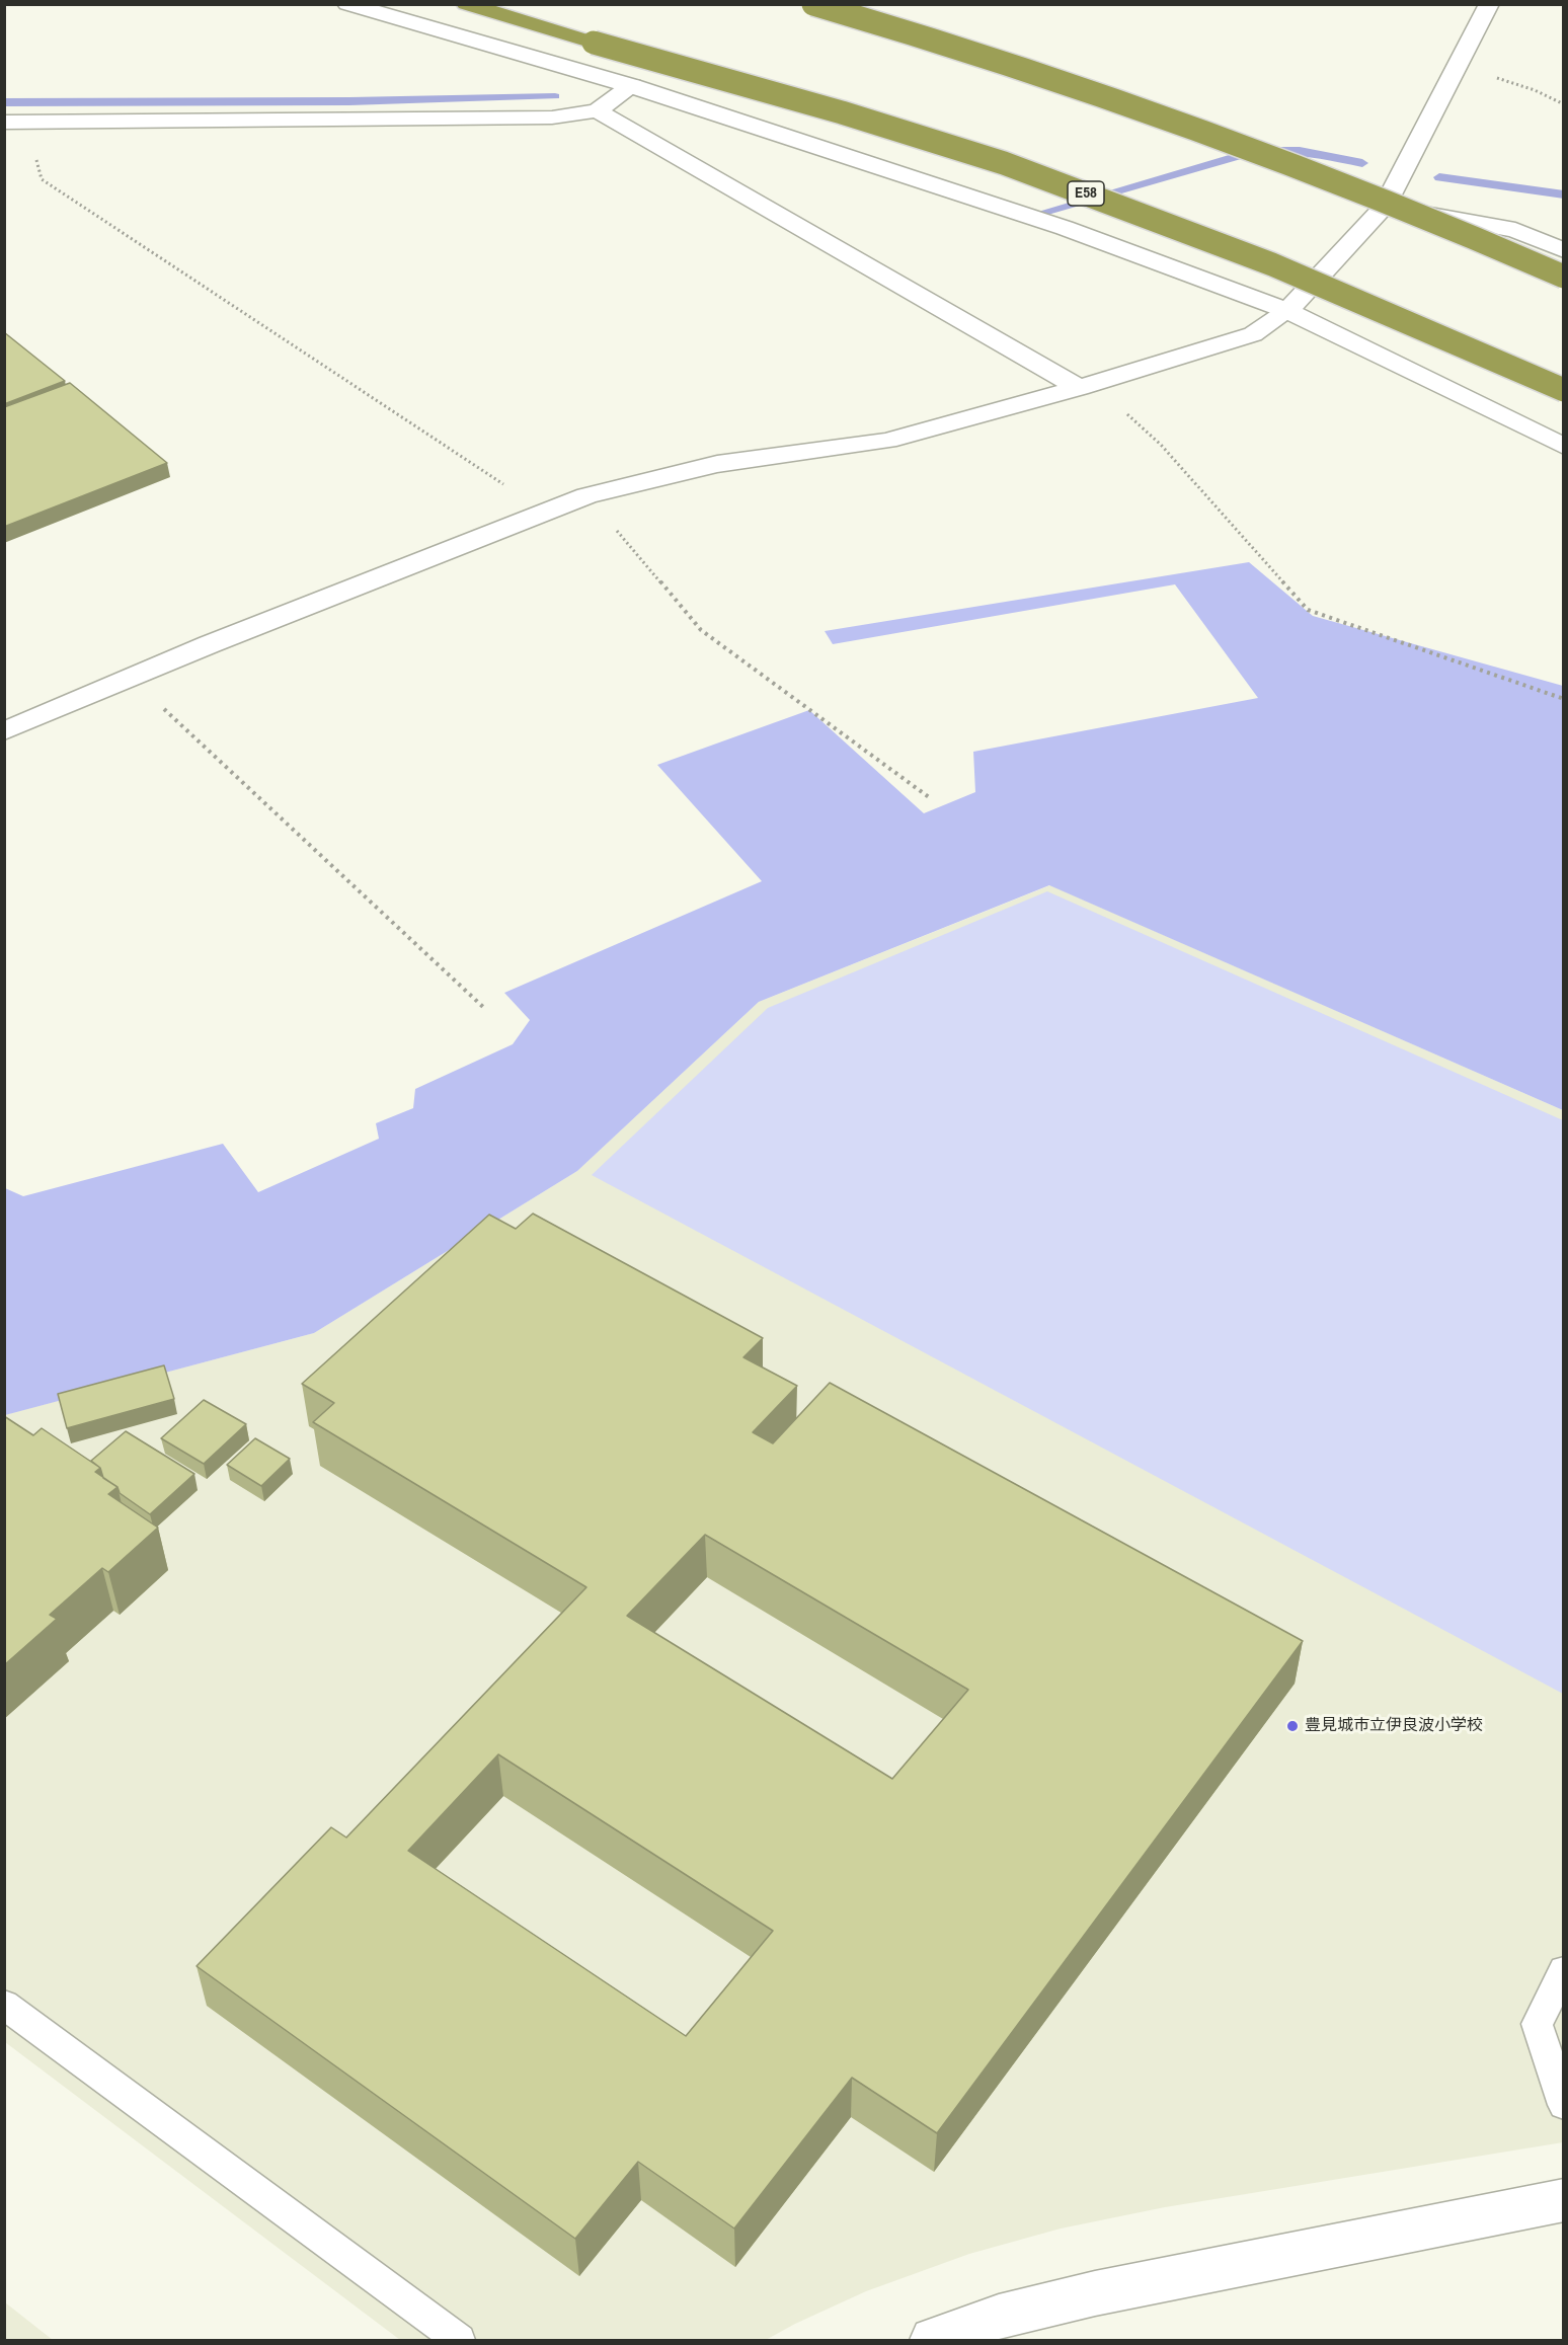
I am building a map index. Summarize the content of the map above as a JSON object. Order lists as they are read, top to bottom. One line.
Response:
{"streets":{"highway":["E58"]},"places":["豊見城市立伊良波小学校"]}
